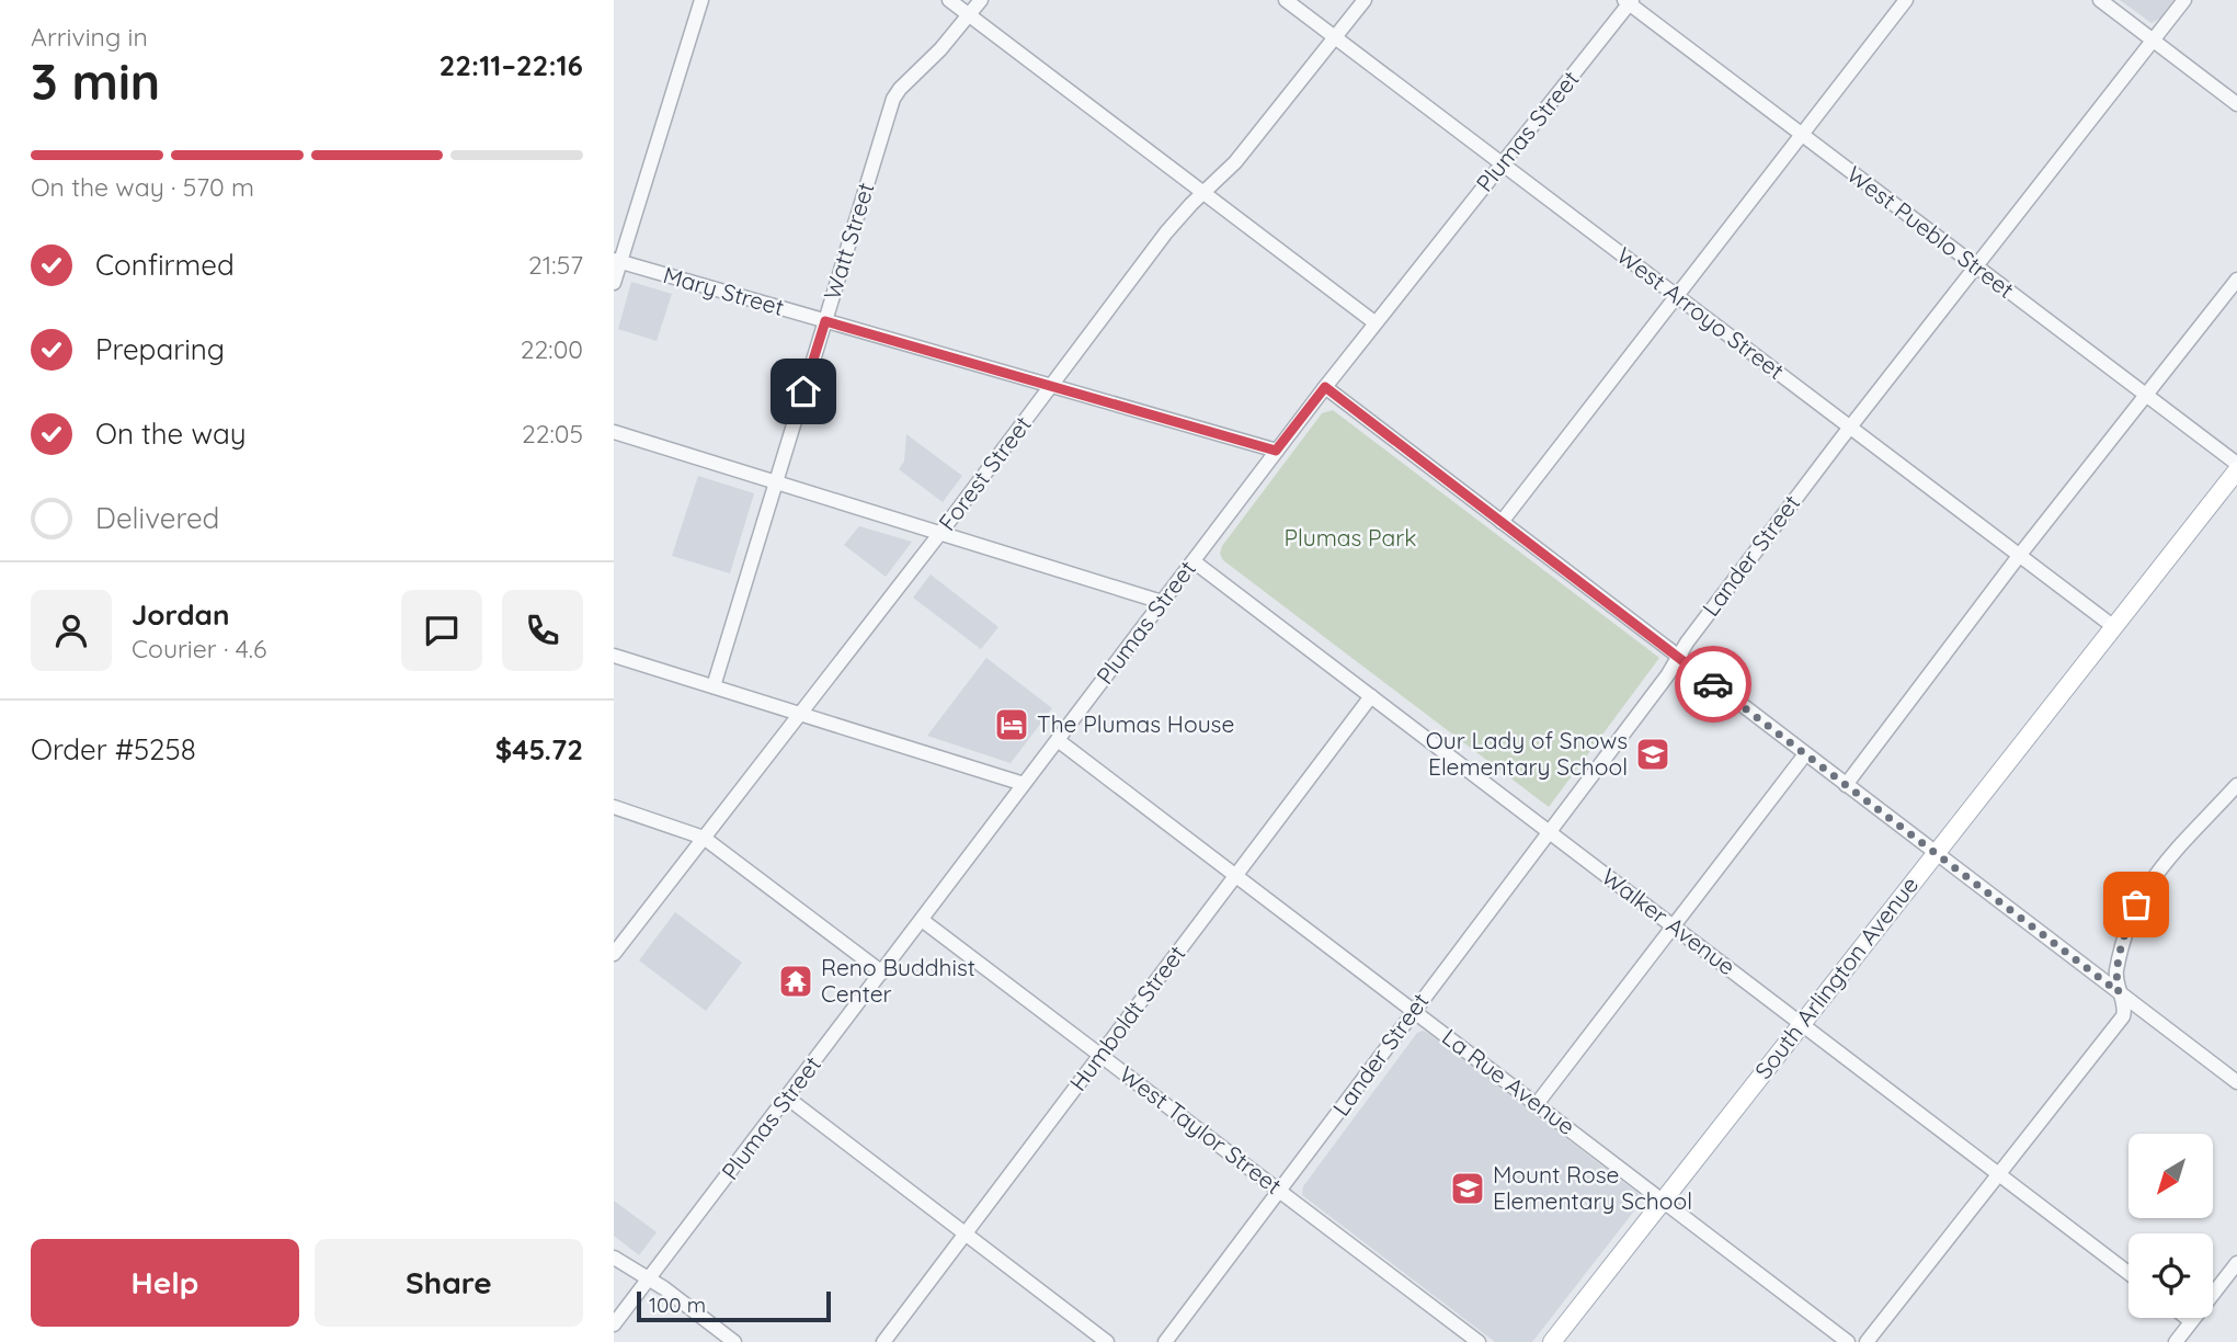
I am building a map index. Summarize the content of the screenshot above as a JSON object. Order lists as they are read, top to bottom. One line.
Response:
{"streets":{"main road":["South Arlington Avenue"],"street":["Plumas Street","West Pueblo Street","Watt Street","Mary Street","West Arroyo Street","Forest Street","Lander Street","Walker Avenue","Humboldt Street","La Rue Avenue","West Taylor Street"]},"crossings":[["Plumas Street","West Pueblo Street"],["Plumas Street","Mary Street"],["Plumas Street","West Arroyo Street"],["Plumas Street","Walker Avenue"],["Plumas Street","La Rue Avenue"],["Plumas Street","West Taylor Street"],["West Pueblo Street","Lander Street"],["Watt Street","Mary Street"],["Mary Street","Forest Street"],["West Arroyo Street","Forest Street"],["West Arroyo Street","Lander Street"],["West Arroyo Street","South Arlington Avenue"],["Lander Street","Walker Avenue"],["Lander Street","La Rue Avenue"],["Lander Street","West Taylor Street"],["Walker Avenue","South Arlington Avenue"],["Walker Avenue","Humboldt Street"],["South Arlington Avenue","La Rue Avenue"],["Humboldt Street","La Rue Avenue"],["Humboldt Street","West Taylor Street"]],"parks":["Plumas Park"],"places":{"hotel":["The Plumas House"],"school or university":["Our Lady of Snows Elementary School","Mount Rose Elementary School"],"temple":["Reno Buddhist Center"]},"scale_bar":"100 m","north":"bottom left","page":{"heading":["3 min","Arriving in","22:11–22:16"],"panel":["Jordan","Courier · 4.6","Order #5258","$45.72"],"bar":"On the way · 570 m","list":[["Confirmed","21:57"],["Preparing","22:00"],["On the way","22:05"],"Delivered"],"buttons":["Help","Share"],"scale":"100 m"}}
